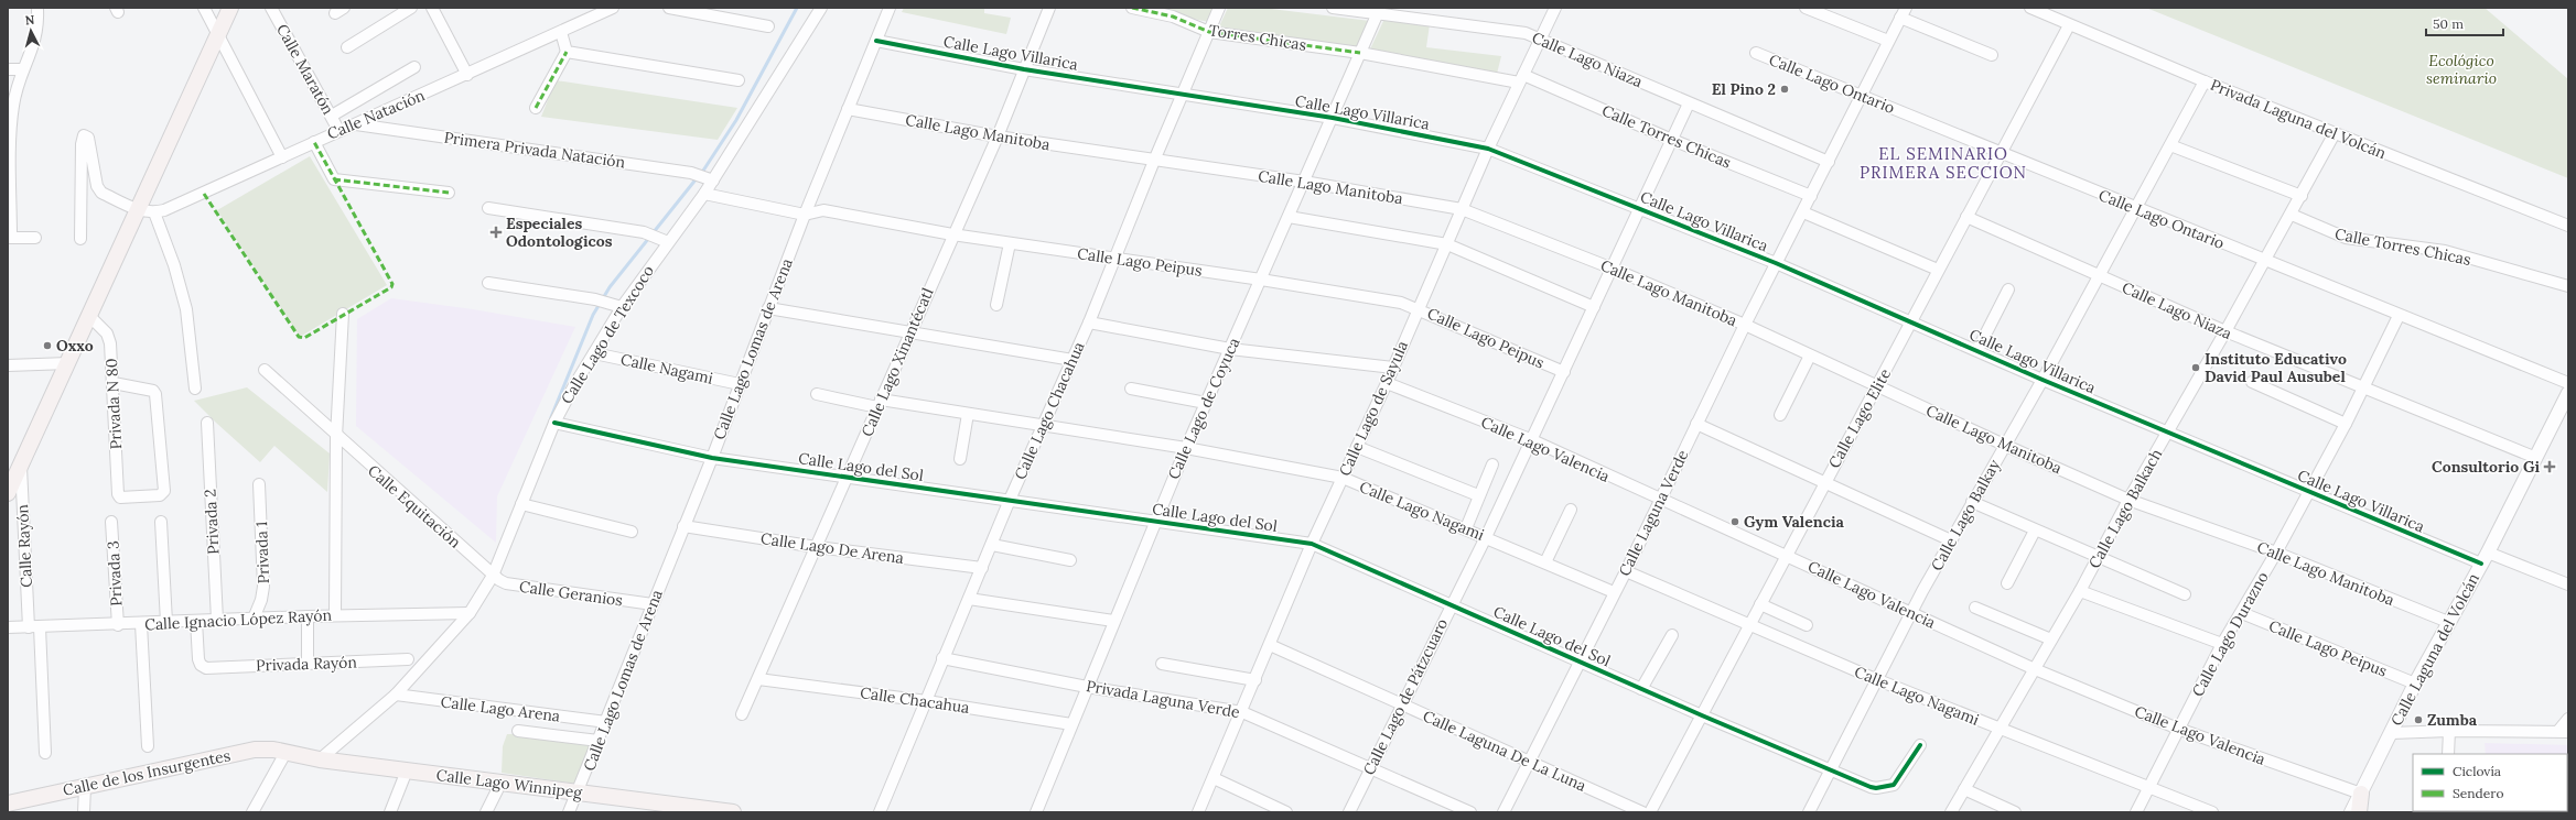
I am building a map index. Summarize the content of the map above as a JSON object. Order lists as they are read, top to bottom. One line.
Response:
{"streets":{"main road":["Calle de los Insurgentes","Calle Lago Winnipeg"],"street":["Torres Chicas","Calle Lago Villarica","Calle Lago Niaza","Calle Maratón","Calle Lago Ontario","Calle Natación","Privada Laguna del Volcán","Calle Lago Manitoba","Calle Torres Chicas","Primera Privada Natación","Calle Lago Peipus","Calle Lago de Texcoco","Calle Lago Lomas de Arena","Calle Lago Xinantécatl","Calle Nagami","Privada N 80","Calle Lago de Coyuca","Calle Lago de Sayula","Calle Lago Chacahua","Calle Lago Elite","Calle Lago Valencia","Calle Lago del Sol","Calle Equitación","Calle Lago Balkach","Calle Lago Nagami","Calle Laguna Verde","Calle Lago Balkay","Privada 2","Calle Rayón","Calle Lago De Arena","Privada 1","Privada 3","Calle Geranios","Calle Ignacio López Rayón","Calle Lago Durazno","Calle Laguna del Volcán","Privada Rayón","Calle Lago de Pátzcuaro","Privada Laguna Verde","Calle Chacahua","Calle Lago Arena","Calle Laguna De La Luna"]},"crossings":[["Torres Chicas","Calle Torres Chicas"],["Torres Chicas","Calle Lago de Coyuca"],["Torres Chicas","Calle Lago Chacahua"],["Calle Lago Villarica","Calle Lago Lomas de Arena"],["Calle Lago Villarica","Calle Lago Xinantécatl"],["Calle Lago Villarica","Calle Lago de Coyuca"],["Calle Lago Villarica","Calle Lago de Sayula"],["Calle Lago Villarica","Calle Lago Chacahua"],["Calle Lago Villarica","Calle Lago Elite"],["Calle Lago Villarica","Calle Lago Balkach"],["Calle Lago Villarica","Calle Laguna Verde"],["Calle Lago Villarica","Calle Lago Balkay"],["Calle Lago Villarica","Calle Lago Durazno"],["Calle Lago Villarica","Calle Laguna del Volcán"],["Calle Lago Villarica","Calle Lago de Pátzcuaro"],["Calle Lago Niaza","Calle Lago de Coyuca"],["Calle Lago Niaza","Calle Lago de Sayula"],["Calle Lago Niaza","Calle Lago Elite"],["Calle Lago Niaza","Calle Lago Balkach"],["Calle Lago Niaza","Calle Laguna Verde"],["Calle Lago Niaza","Calle Lago Balkay"],["Calle Lago Niaza","Calle Lago Durazno"],["Calle Lago Niaza","Calle Laguna del Volcán"],["Calle Lago Niaza","Calle Lago de Pátzcuaro"],["Calle Maratón","Calle Natación"],["Calle Lago Ontario","Calle Lago Elite"],["Calle Lago Ontario","Calle Lago Balkach"],["Calle Lago Ontario","Calle Laguna Verde"],["Calle Lago Ontario","Calle Lago Balkay"],["Calle Lago Ontario","Calle Lago Durazno"],["Calle Natación","Primera Privada Natación"],["Privada Laguna del Volcán","Calle Lago Elite"],["Privada Laguna del Volcán","Calle Lago Balkach"],["Privada Laguna del Volcán","Calle Lago Balkay"],["Calle Lago Manitoba","Calle Lago Lomas de Arena"],["Calle Lago Manitoba","Calle Lago Xinantécatl"],["Calle Lago Manitoba","Calle Lago de Coyuca"],["Calle Lago Manitoba","Calle Lago de Sayula"],["Calle Lago Manitoba","Calle Lago Chacahua"],["Calle Lago Manitoba","Calle Lago Elite"],["Calle Lago Manitoba","Calle Lago Balkach"],["Calle Lago Manitoba","Calle Laguna Verde"],["Calle Lago Manitoba","Calle Lago Balkay"],["Calle Lago Manitoba","Calle Lago Durazno"],["Calle Lago Manitoba","Calle Laguna del Volcán"],["Calle Lago Manitoba","Calle Lago de Pátzcuaro"],["Calle Torres Chicas","Calle Lago de Coyuca"],["Calle Torres Chicas","Calle Lago de Sayula"],["Calle Torres Chicas","Calle Lago Balkach"],["Calle Torres Chicas","Calle Laguna Verde"],["Calle Torres Chicas","Calle Lago de Pátzcuaro"],["Primera Privada Natación","Calle Lago de Texcoco"],["Calle Lago Peipus","Calle Lago de Texcoco"],["Calle Lago Peipus","Calle Lago Lomas de Arena"],["Calle Lago Peipus","Calle Lago Xinantécatl"],["Calle Lago Peipus","Calle Lago de Coyuca"],["Calle Lago Peipus","Calle Lago de Sayula"],["Calle Lago Peipus","Calle Lago Chacahua"],["Calle Lago Peipus","Calle Lago Durazno"],["Calle Lago Peipus","Calle Laguna del Volcán"],["Calle Lago Peipus","Calle Lago de Pátzcuaro"],["Calle Lago de Texcoco","Calle Nagami"],["Calle Lago de Texcoco","Calle Lago del Sol"],["Calle Lago de Texcoco","Calle Equitación"],["Calle Lago de Texcoco","Calle Geranios"],["Calle Lago de Texcoco","Calle Ignacio López Rayón"],["Calle Lago de Texcoco","Calle Lago Arena"],["Calle Lago de Texcoco","Calle Lago Winnipeg"],["Calle Lago Lomas de Arena","Calle Nagami"],["Calle Lago Lomas de Arena","Calle Lago del Sol"],["Calle Lago Lomas de Arena","Calle Lago De Arena"],["Calle Lago Lomas de Arena","Calle Geranios"],["Calle Lago Lomas de Arena","Calle Lago Arena"],["Calle Lago Lomas de Arena","Calle Lago Winnipeg"],["Calle Lago Xinantécatl","Calle Lago del Sol"],["Calle Lago Xinantécatl","Calle Lago Nagami"],["Calle Lago Xinantécatl","Calle Lago De Arena"],["Calle Lago Xinantécatl","Calle Chacahua"],["Calle Lago de Coyuca","Calle Lago del Sol"],["Calle Lago de Coyuca","Calle Lago Nagami"],["Calle Lago de Coyuca","Privada Laguna Verde"],["Calle Lago de Coyuca","Calle Chacahua"],["Calle Lago de Sayula","Calle Lago Valencia"],["Calle Lago de Sayula","Calle Lago del Sol"],["Calle Lago de Sayula","Calle Lago Nagami"],["Calle Lago de Sayula","Privada Laguna Verde"],["Calle Lago de Sayula","Calle Laguna De La Luna"],["Calle Lago Chacahua","Calle Lago del Sol"],["Calle Lago Chacahua","Calle Lago Nagami"],["Calle Lago Chacahua","Calle Lago De Arena"],["Calle Lago Chacahua","Privada Laguna Verde"],["Calle Lago Chacahua","Calle Chacahua"],["Calle Lago Elite","Calle Lago Valencia"],["Calle Lago Elite","Calle Lago del Sol"],["Calle Lago Elite","Calle Lago Nagami"],["Calle Lago Valencia","Calle Lago Balkach"],["Calle Lago Valencia","Calle Laguna Verde"],["Calle Lago Valencia","Calle Lago Balkay"],["Calle Lago Valencia","Calle Lago Durazno"],["Calle Lago Valencia","Calle Laguna del Volcán"],["Calle Lago Valencia","Calle Lago de Pátzcuaro"],["Calle Lago del Sol","Calle Laguna Verde"],["Calle Lago del Sol","Calle Lago Balkay"],["Calle Lago del Sol","Calle Lago de Pátzcuaro"],["Calle Equitación","Calle Geranios"],["Calle Lago Balkach","Calle Lago Nagami"],["Calle Lago Nagami","Calle Laguna Verde"],["Calle Lago Nagami","Calle Lago Balkay"],["Calle Lago Nagami","Calle Lago Durazno"],["Calle Lago Nagami","Calle Lago de Pátzcuaro"],["Calle Laguna Verde","Calle Laguna De La Luna"],["Privada 2","Calle Ignacio López Rayón"],["Calle Rayón","Calle Ignacio López Rayón"],["Privada 1","Calle Ignacio López Rayón"],["Privada 3","Calle Ignacio López Rayón"],["Calle Ignacio López Rayón","Privada Rayón"],["Calle Lago de Pátzcuaro","Privada Laguna Verde"],["Calle Lago de Pátzcuaro","Calle Laguna De La Luna"],["Calle de los Insurgentes","Calle Lago Winnipeg"]],"districts":["EL SEMINARIO PRIMERA SECCION"],"parks":["Ecológico seminario"],"places":{"other":["El Pino 2","Oxxo","Instituto Educativo David Paul Ausubel","Gym Valencia","Zumba"],"health":["Especiales Odontologicos","Consultorio Gi"]},"legend":["Ciclovía","Sendero"],"scale_bar":"50 m","north":"top"}
